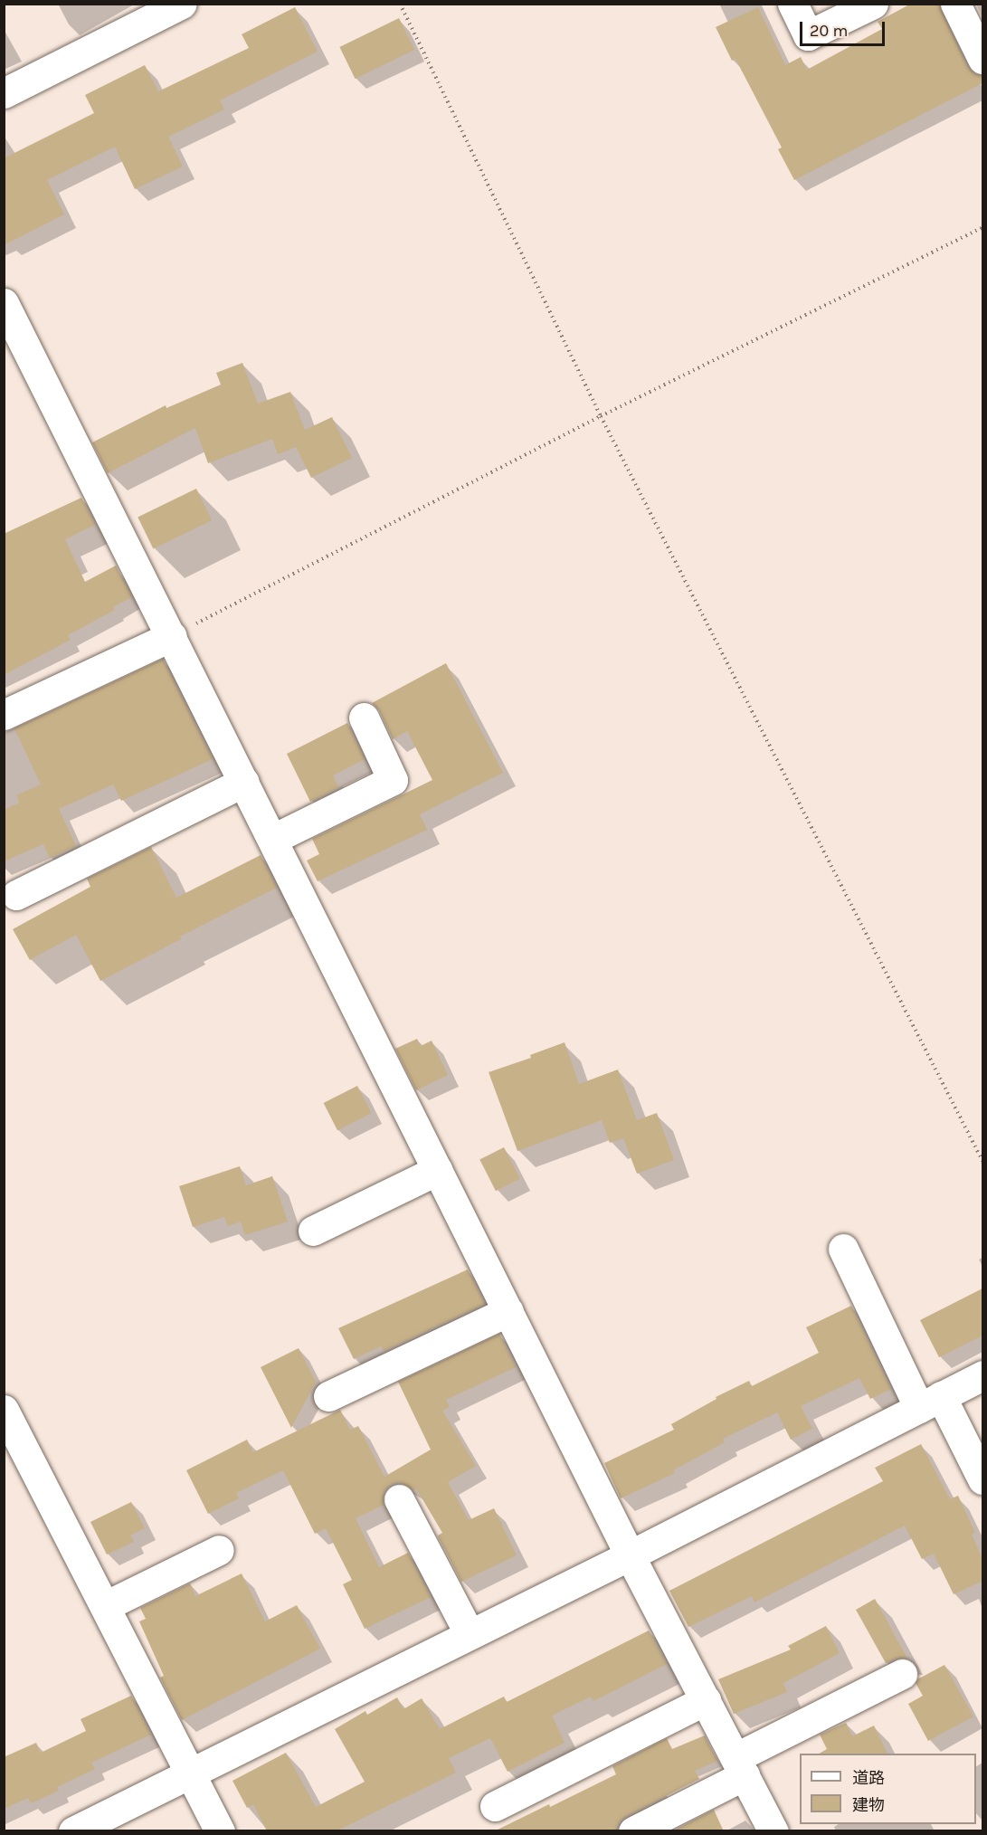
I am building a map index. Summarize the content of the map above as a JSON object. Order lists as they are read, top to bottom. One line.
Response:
{"legend":["道路","建物"],"scale_bar":"20 m"}
